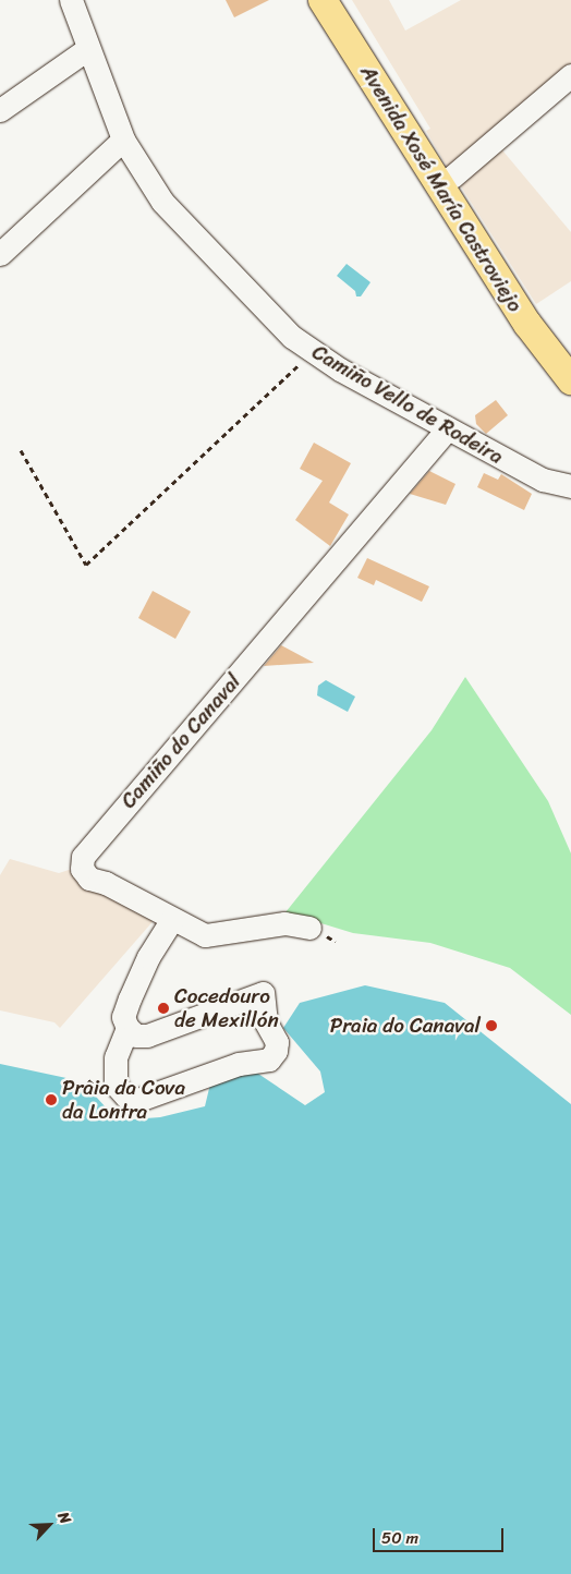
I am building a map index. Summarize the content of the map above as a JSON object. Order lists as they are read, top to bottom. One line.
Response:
{"streets":{"main road":["Avenida Xosé María Castroviejo"],"street":["Camiño Vello de Rodeira","Camiño do Canaval"]},"crossings":[["Camiño Vello de Rodeira","Camiño do Canaval"]],"places":["Cocedouro de Mexillón","Praia do Canaval","Praia da Cova da Lontra"],"scale_bar":"50 m","north":"top right"}
